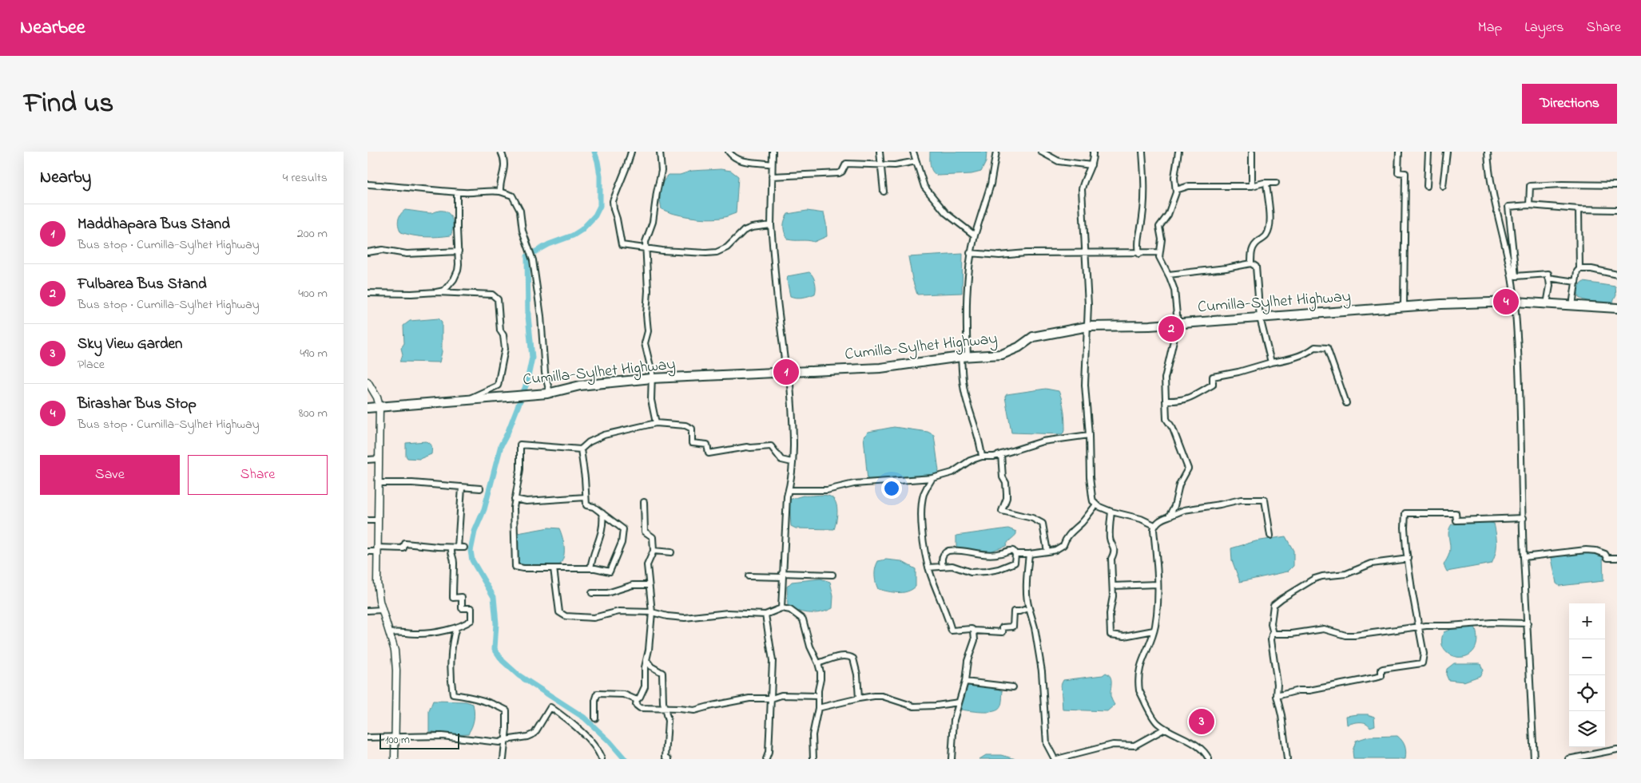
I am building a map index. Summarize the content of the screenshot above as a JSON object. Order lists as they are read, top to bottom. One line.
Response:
{"streets":{"highway":["Cumilla-Sylhet Highway"]},"scale_bar":"100 m","page":{"header":"Nearbee","nav":["Map","Layers","Share"],"title":"Find us","buttons":["Directions",["Save","Share"]],"heading":["Nearby","4 results"],"list":[{"mark":"1","name":"Maddhapara Bus Stand","note":"Bus stop · Cumilla-Sylhet Highway","value":"200 m"},{"mark":"2","name":"Fulbarea Bus Stand","note":"Bus stop · Cumilla-Sylhet Highway","value":"400 m"},{"mark":"3","name":"Sky View Garden","note":"Place","value":"490 m"},{"mark":"4","name":"Birashar Bus Stop","note":"Bus stop · Cumilla-Sylhet Highway","value":"800 m"}],"pins":["4","2","1","3"],"map_buttons":["+","−"],"scale":"100 m"}}
